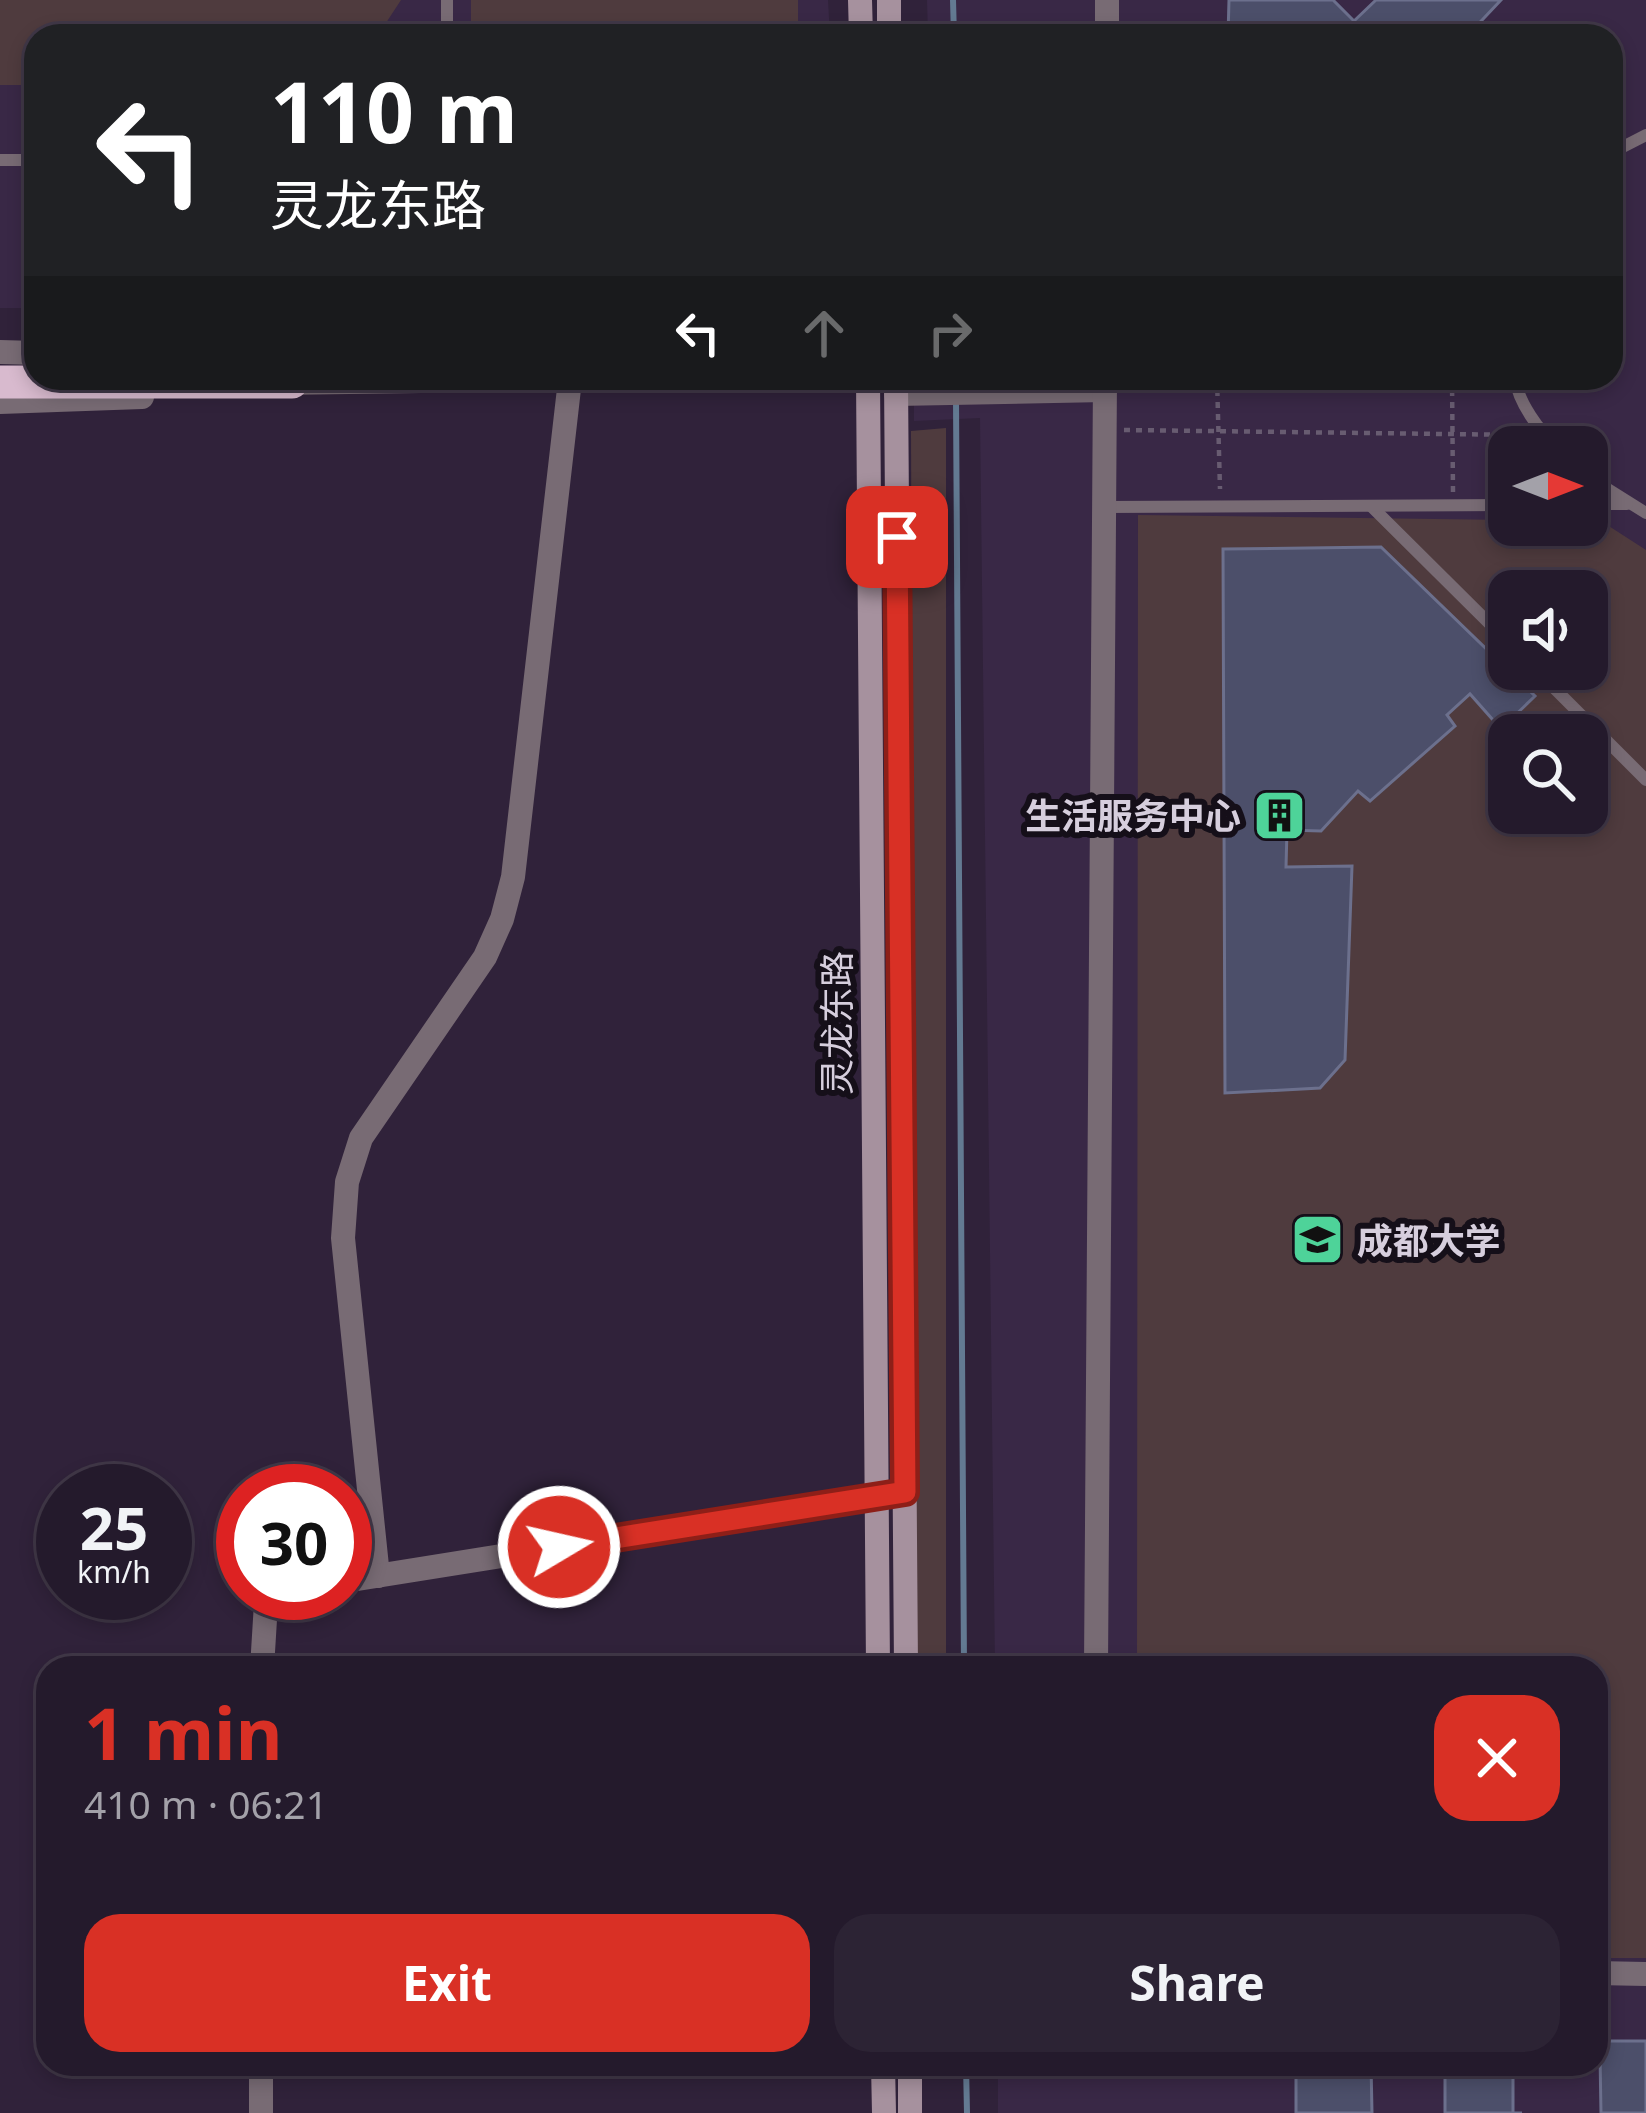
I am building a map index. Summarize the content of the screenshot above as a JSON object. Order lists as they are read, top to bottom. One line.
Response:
{"streets":{"main road":["灵龙东路"]},"places":{"building":["生活服务中心"],"school or university":["成都大学"]},"north":"right","page":{"turn":["110 m","灵龙东路"],"speed":"25 km/h","limit":"30","heading":["1 min","410 m · 06:21"],"buttons":["Exit","Share"]}}
